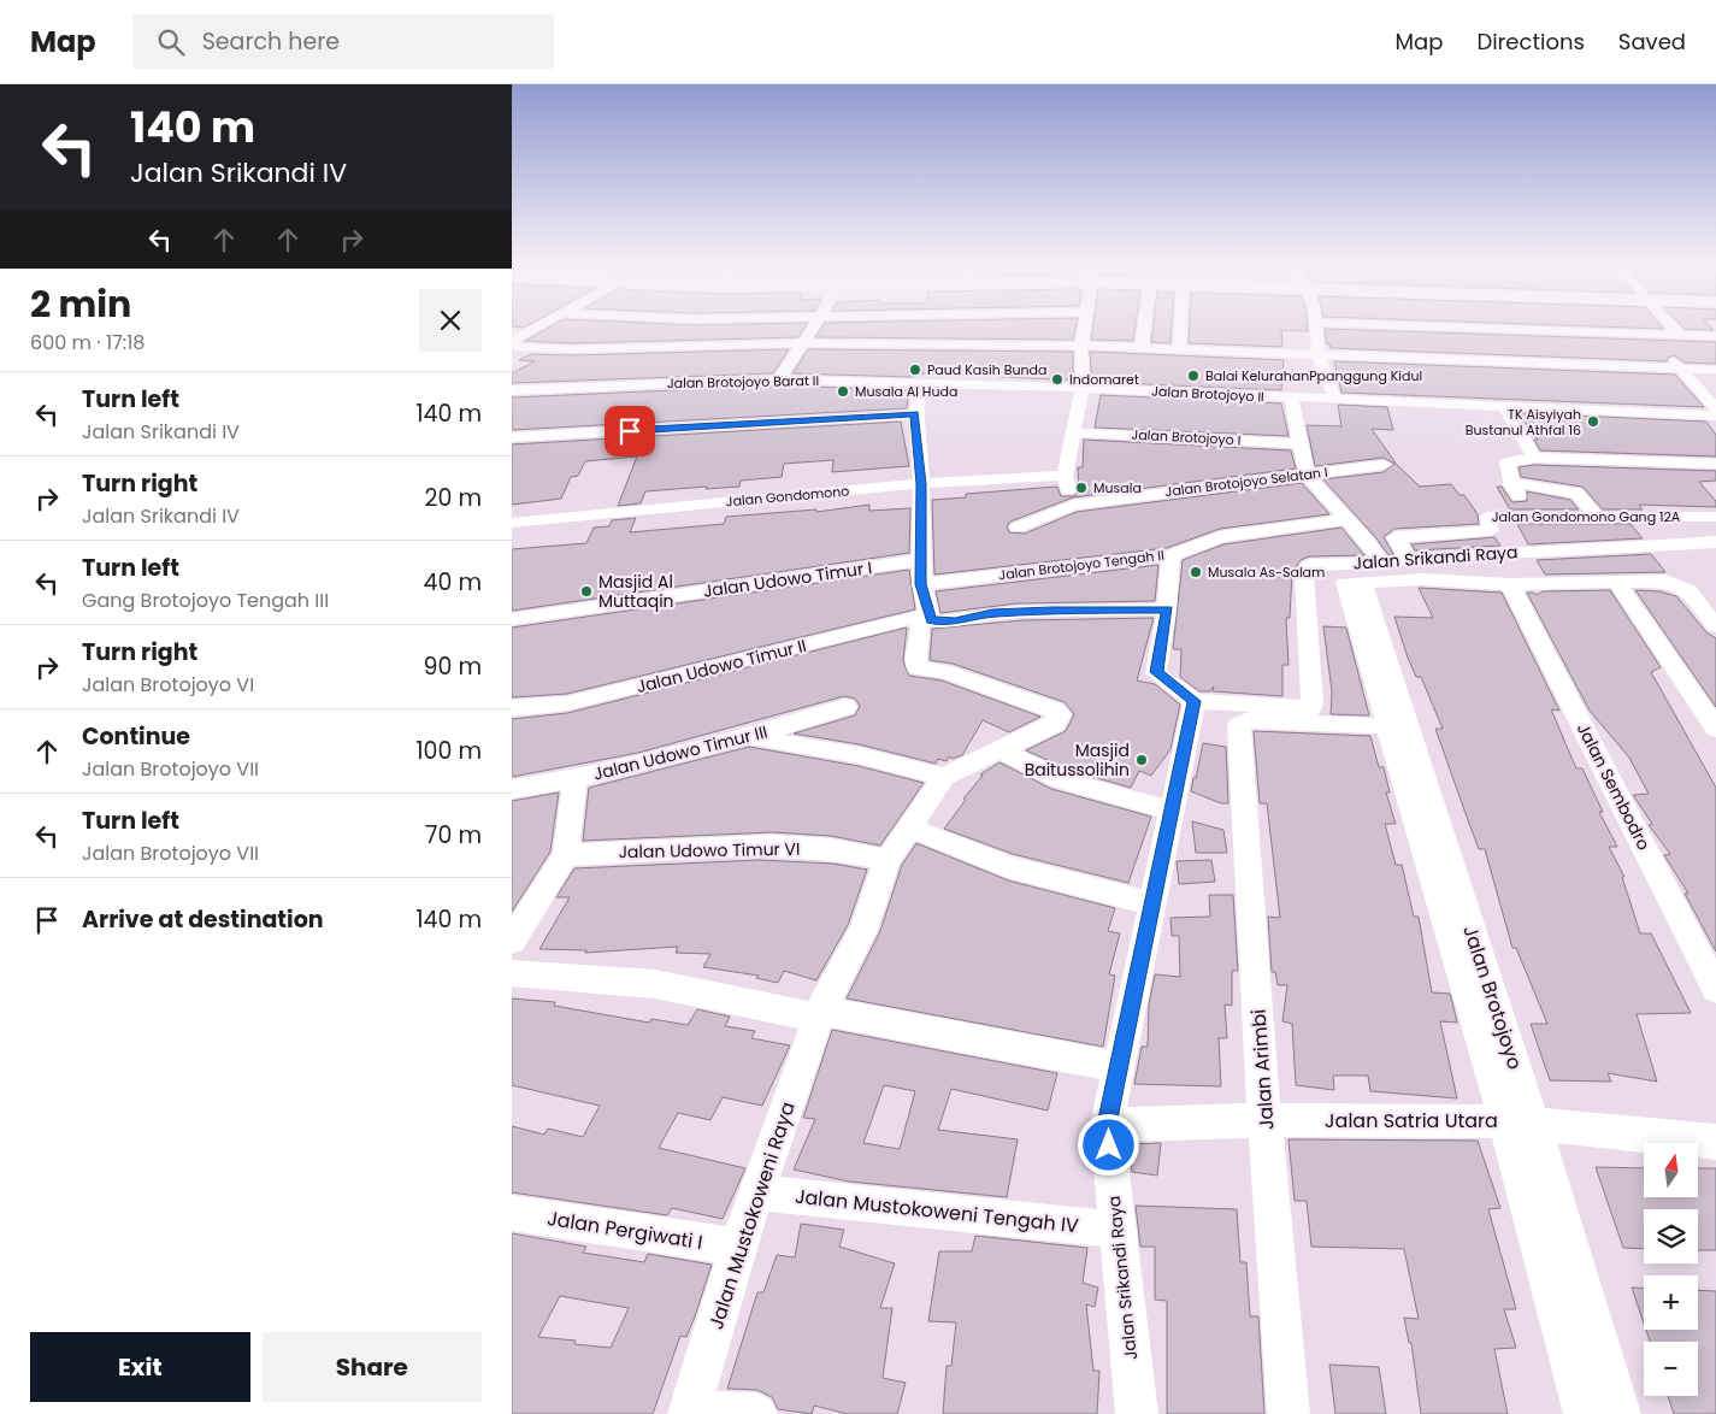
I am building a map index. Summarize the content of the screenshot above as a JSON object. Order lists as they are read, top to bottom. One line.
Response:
{"streets":{"street":["Jalan Brotojoyo Barat II","Jalan Brotojoyo II","Jalan Brotojoyo I","Jalan Brotojoyo Selatan I","Jalan Gondomono","Jalan Gondomono Gang 12A","Jalan Srikandi Raya","Jalan Brotojoyo Tengah II","Jalan Udowo Timur I","Jalan Udowo Timur II","Jalan Udowo Timur III","Jalan Sembodro","Jalan Udowo Timur VI","Jalan Brotojoyo","Jalan Arimbi","Jalan Satria Utara","Jalan Mustokoweni Tengah IV","Jalan Mustokoweni Raya","Jalan Pergiwati I"]},"crossings":[["Jalan Brotojoyo Barat II","Jalan Brotojoyo II"],["Jalan Gondomono Gang 12A","Jalan Srikandi Raya"],["Jalan Srikandi Raya","Jalan Brotojoyo"],["Jalan Srikandi Raya","Jalan Satria Utara"],["Jalan Srikandi Raya","Jalan Mustokoweni Tengah IV"],["Jalan Udowo Timur VI","Jalan Mustokoweni Raya"],["Jalan Brotojoyo","Jalan Arimbi"],["Jalan Brotojoyo","Jalan Satria Utara"],["Jalan Arimbi","Jalan Satria Utara"],["Jalan Mustokoweni Tengah IV","Jalan Mustokoweni Raya"],["Jalan Mustokoweni Raya","Jalan Pergiwati I"]],"places":["Paud Kasih Bunda","Balai KelurahanPpanggung Kidul","Indomaret","Musala Al Huda","TK Aisyiyah Bustanul Athfal 16","Musala","Musala As-Salam","Masjid Al Muttaqin","Masjid Baitussolihin"],"north":"top","page":{"header":"Map","search":"Search here","nav":["Map","Directions","Saved"],"turn":["140 m","Jalan Srikandi IV"],"heading":["2 min","600 m · 17:18"],"list":[{"name":"Turn left","note":"Jalan Srikandi IV","value":"140 m"},{"name":"Turn right","note":"Jalan Srikandi IV","value":"20 m"},{"name":"Turn left","note":"Gang Brotojoyo Tengah III","value":"40 m"},{"name":"Turn right","note":"Jalan Brotojoyo VI","value":"90 m"},{"name":"Continue","note":"Jalan Brotojoyo VII","value":"100 m"},{"name":"Turn left","note":"Jalan Brotojoyo VII","value":"70 m"},{"name":"Arrive at destination","value":"140 m"}],"map_buttons":["+","−"],"buttons":["Exit","Share"]}}
